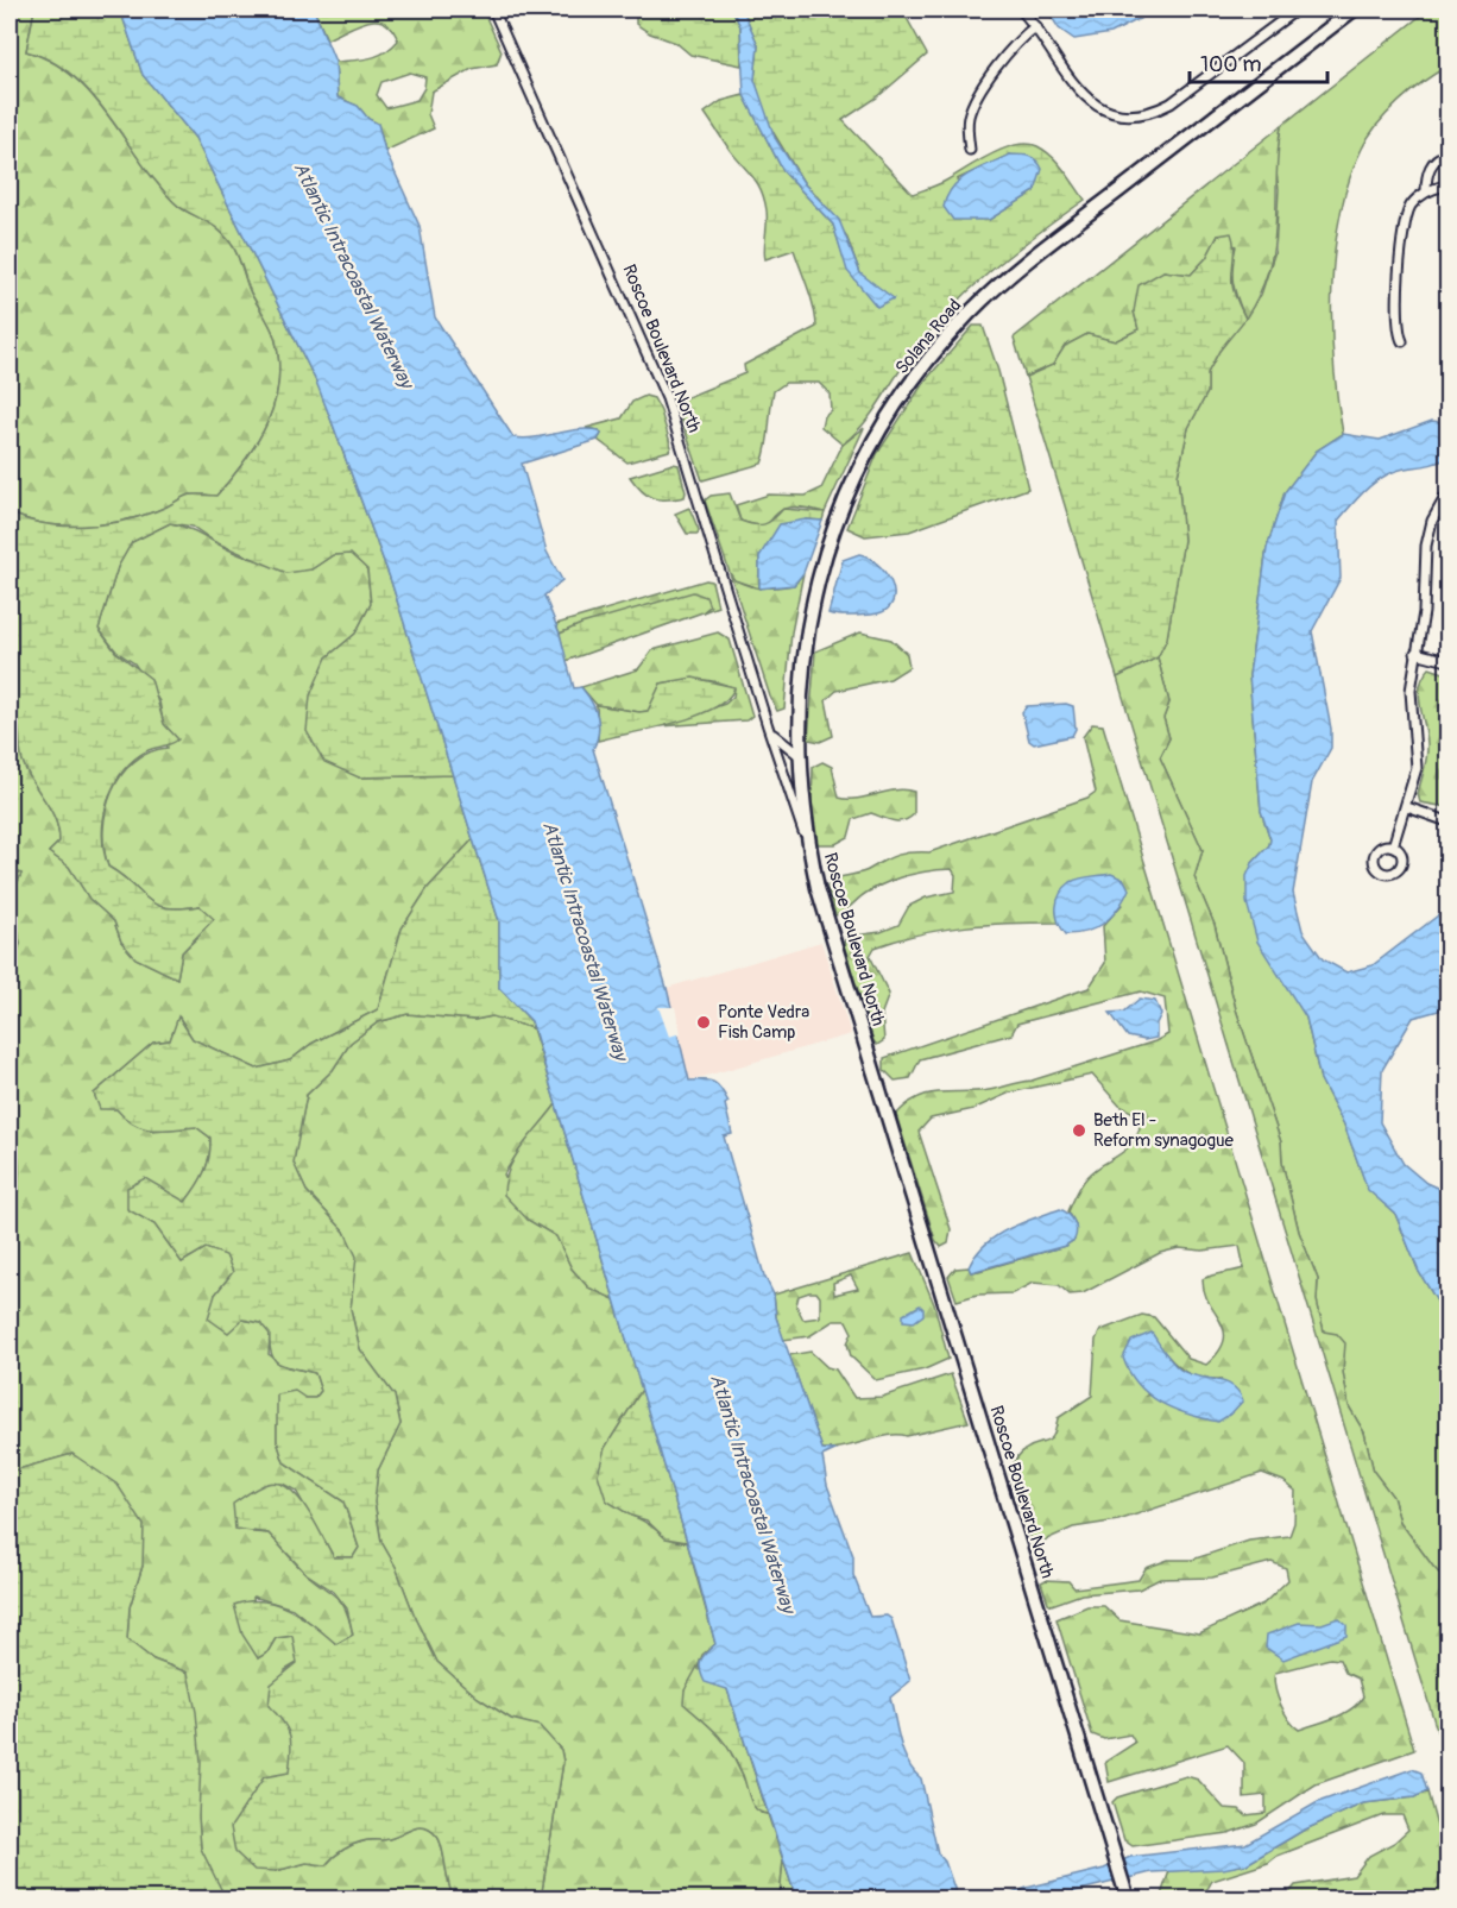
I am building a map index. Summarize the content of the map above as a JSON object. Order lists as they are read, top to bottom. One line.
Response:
{"streets":{"street":["Solana Road","Roscoe Boulevard North"]},"crossings":[["Solana Road","Roscoe Boulevard North"]],"water":["Atlantic Intracoastal Waterway"],"places":["Ponte Vedra Fish Camp","Beth El - Reform synagogue"],"scale_bar":"100 m"}
